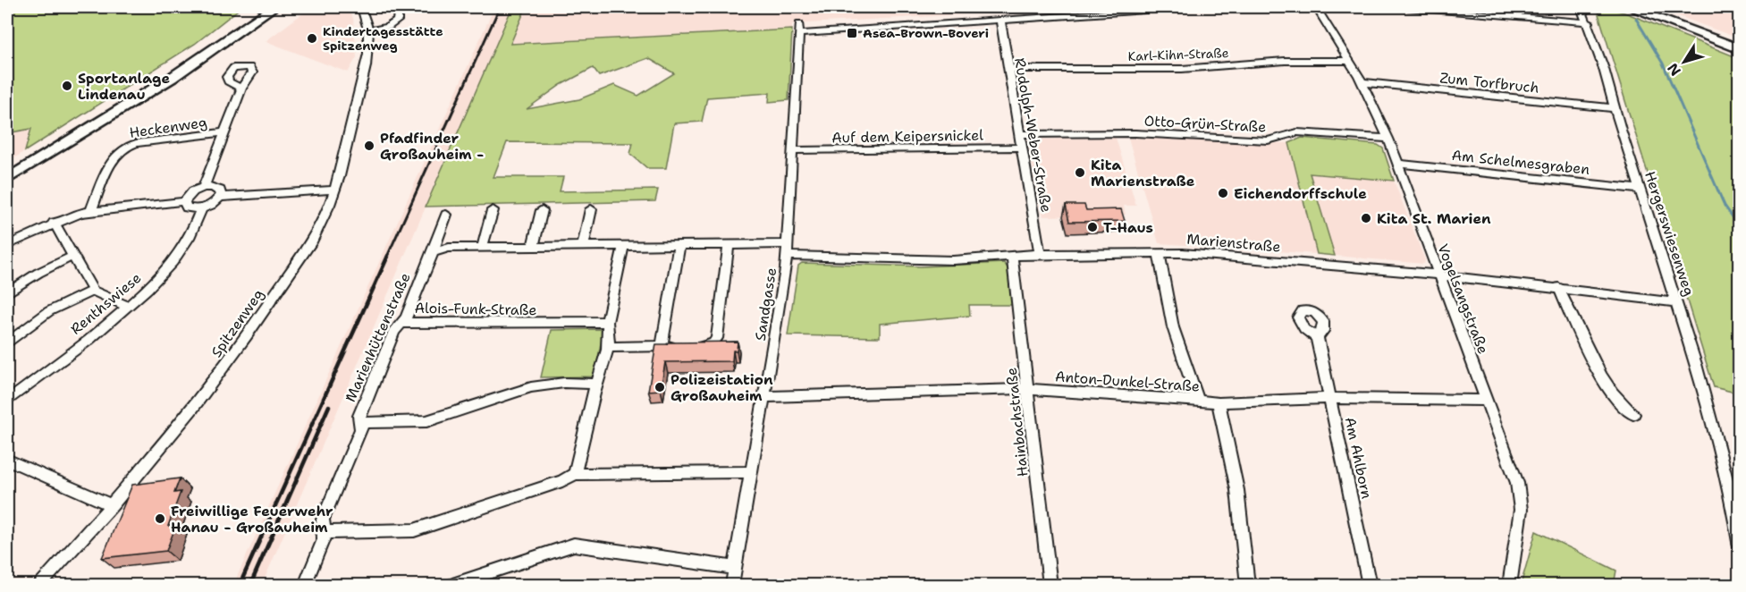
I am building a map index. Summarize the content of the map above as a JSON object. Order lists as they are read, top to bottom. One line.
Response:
{"streets":{"street":["Karl-Kihn-Straße","Zum Torfbruch","Otto-Grün-Straße","Heckenweg","Rudolph-Weber-Straße","Auf dem Keipersnickel","Am Schelmesgraben","Hergerswiesenweg","Marienstraße","Vogelsangstraße","Renthswiese","Sandgasse","Alois-Funk-Straße","Spitzenweg","Marienhüttenstraße","Anton-Dunkel-Straße","Hainbachstraße","Am Ahlborn"]},"crossings":[["Karl-Kihn-Straße","Rudolph-Weber-Straße"],["Karl-Kihn-Straße","Vogelsangstraße"],["Zum Torfbruch","Hergerswiesenweg"],["Zum Torfbruch","Vogelsangstraße"],["Otto-Grün-Straße","Rudolph-Weber-Straße"],["Otto-Grün-Straße","Vogelsangstraße"],["Rudolph-Weber-Straße","Auf dem Keipersnickel"],["Rudolph-Weber-Straße","Marienstraße"],["Rudolph-Weber-Straße","Sandgasse"],["Auf dem Keipersnickel","Sandgasse"],["Am Schelmesgraben","Hergerswiesenweg"],["Am Schelmesgraben","Vogelsangstraße"],["Hergerswiesenweg","Marienstraße"],["Marienstraße","Vogelsangstraße"],["Marienstraße","Sandgasse"],["Marienstraße","Hainbachstraße"],["Vogelsangstraße","Anton-Dunkel-Straße"],["Sandgasse","Anton-Dunkel-Straße"],["Alois-Funk-Straße","Marienhüttenstraße"],["Anton-Dunkel-Straße","Hainbachstraße"],["Anton-Dunkel-Straße","Am Ahlborn"]],"places":{"transit":["Asea-Brown-Boveri"],"other":["Kindertagesstätte Spitzenweg","Sportanlage Lindenau","Pfadfinder Großauheim -","Kita Marienstraße","Eichendorffschule","Kita St. Marien","T-Haus","Polizeistation Großauheim","Freiwillige Feuerwehr Hanau - Großauheim"]},"north":"bottom left"}
